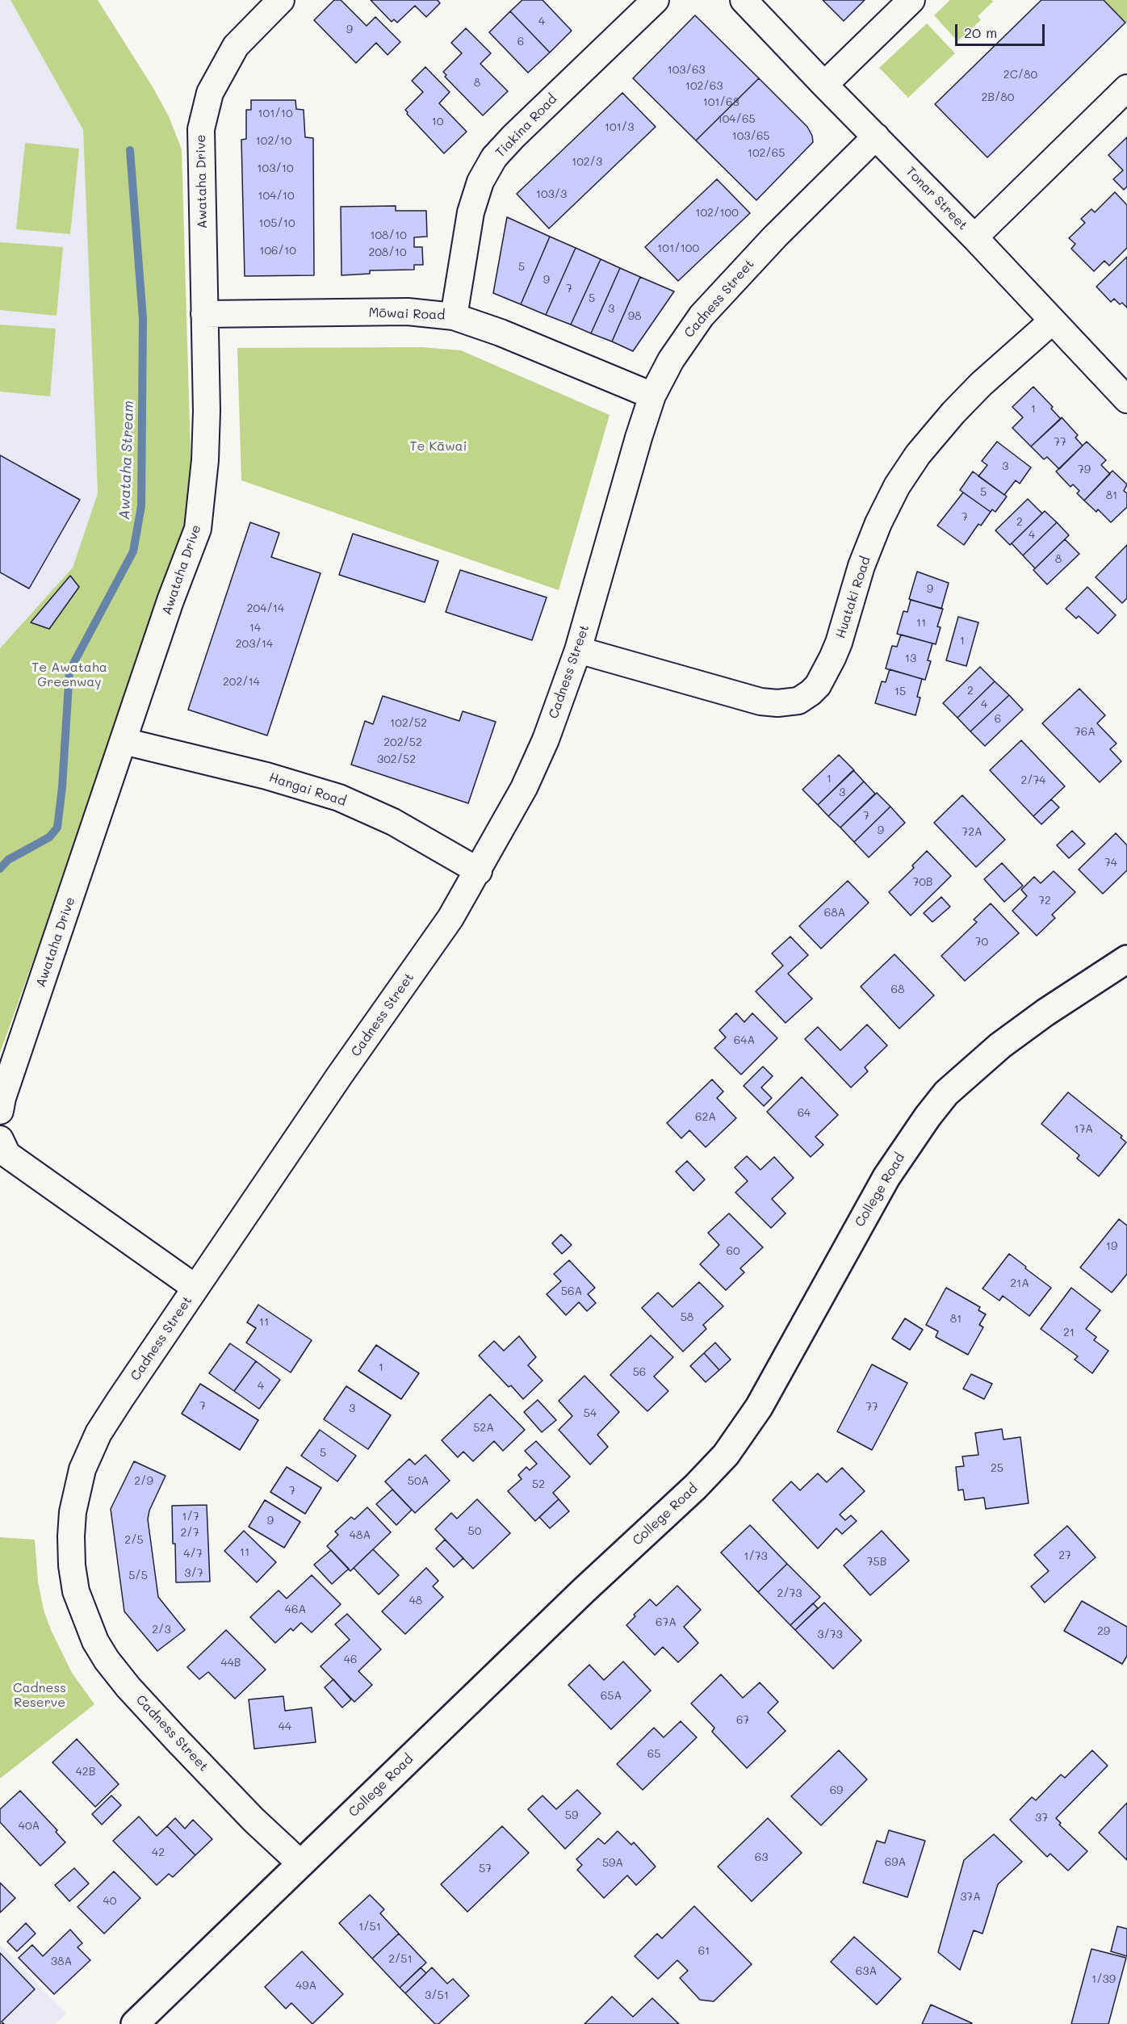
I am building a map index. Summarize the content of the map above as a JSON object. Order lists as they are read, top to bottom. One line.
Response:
{"streets":{"main road":["College Road"],"street":["Tiakina Road","Awataha Drive","Tonar Street","Cadness Street","Mōwai Road","Huataki Road","Hangai Road"]},"crossings":[["Tiakina Road","Mōwai Road"],["Awataha Drive","Mōwai Road"],["Awataha Drive","Hangai Road"],["Tonar Street","Cadness Street"],["Tonar Street","Huataki Road"],["Cadness Street","Mōwai Road"],["Cadness Street","Huataki Road"],["Cadness Street","Hangai Road"],["Cadness Street","College Road"]],"water":["Awataha Stream"],"parks":["Te Kāwai","Te Awataha Greenway","Cadness Reserve"],"house_numbers":["4","9","6","103/63","2C/80","8","102/63","2B/80","101/63","101/10","104/65","10","101/3","103/65","102/10","102/65","102/3","103/10","103/3","104/10","102/100","105/10","108/10","101/100","106/10","208/10","5","9","7","5","3","98","1","77","3","79","5","81","7","2","4","8","9","204/14","11","14","1","203/14","13","202/14","2","15","4","6","102/52","76A","202/52","302/52","1","2/74","3","7","9","72A","74","70B","72","68A","70","68","64A","64","62A","17A","19","60","21A","56A","58","81","11","21","1","56","4","7","77","3","54","52A","5","25","2/9","50A","52","7","1/7","9","50","2/7","48A","2/5","11","4/7","27","1/73","75B","3/7","5/5","2/73","48","46A","67A","2/3","29","3/73","46","44B","65A","67","44","65","42B","69","59","37","40A","42","63","69A","59A","57","37A","40","1/51","61","2/51","38A","63A","1/39","49A","3/51"],"scale_bar":"20 m"}
